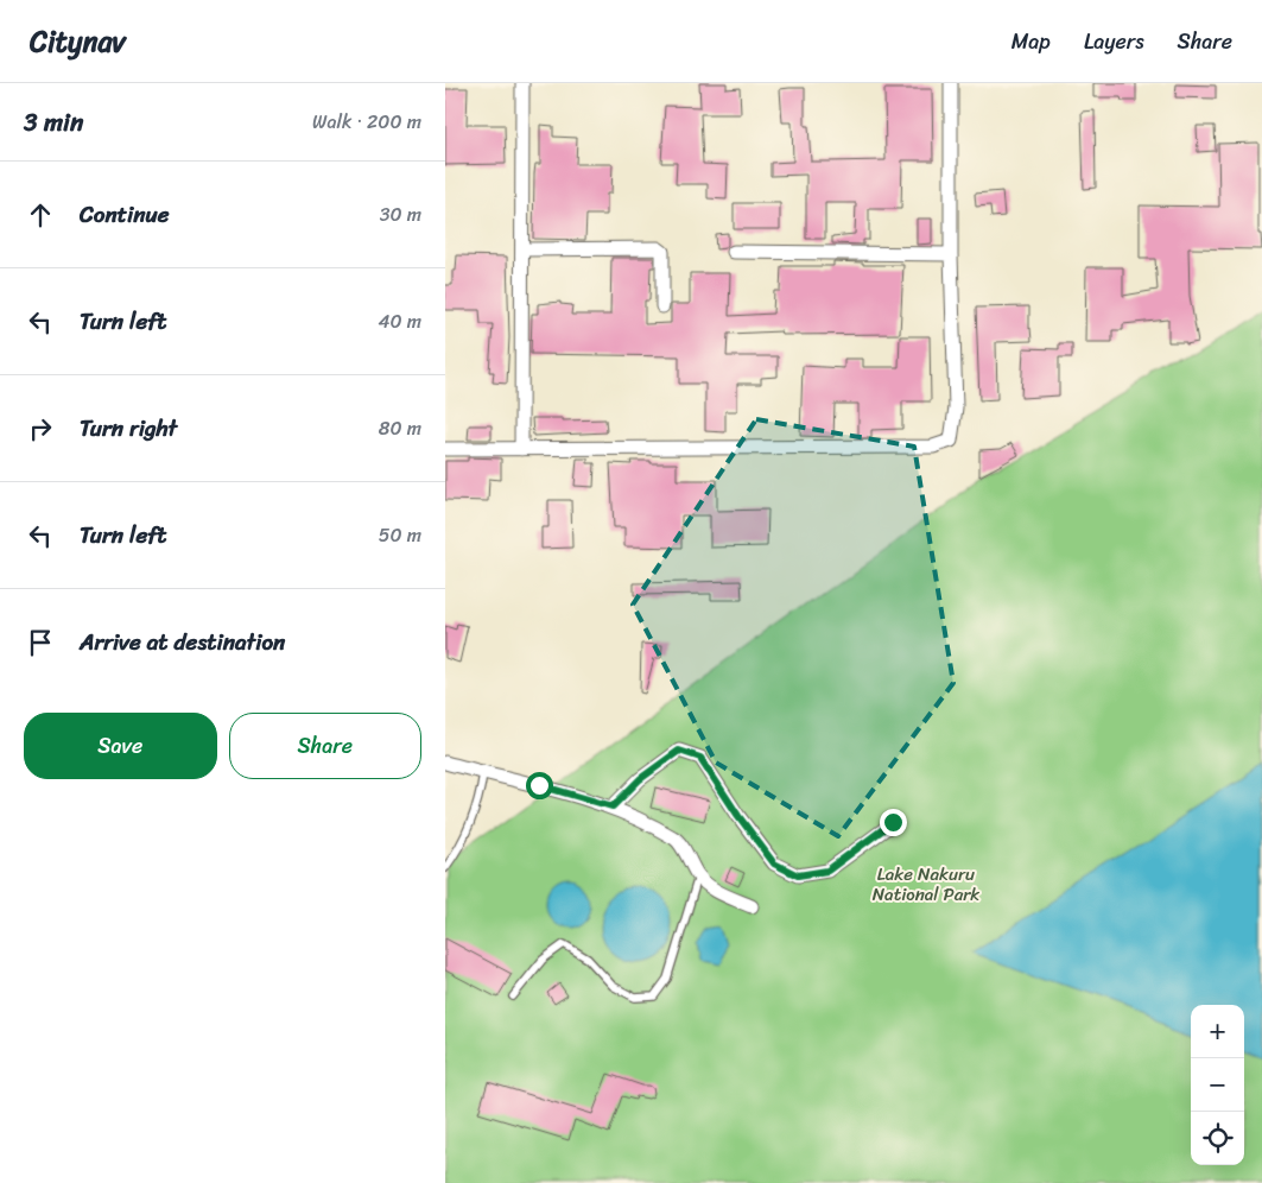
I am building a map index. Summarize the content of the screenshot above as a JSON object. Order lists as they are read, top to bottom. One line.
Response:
{"parks":["Lake Nakuru National Park"],"page":{"header":"Citynav","nav":["Map","Layers","Share"],"heading":["3 min","Walk · 200 m"],"list":[["Continue","30 m"],["Turn left","40 m"],["Turn right","80 m"],["Turn left","50 m"],"Arrive at destination"],"buttons":["Save","Share"],"map_buttons":["+","−"]}}
